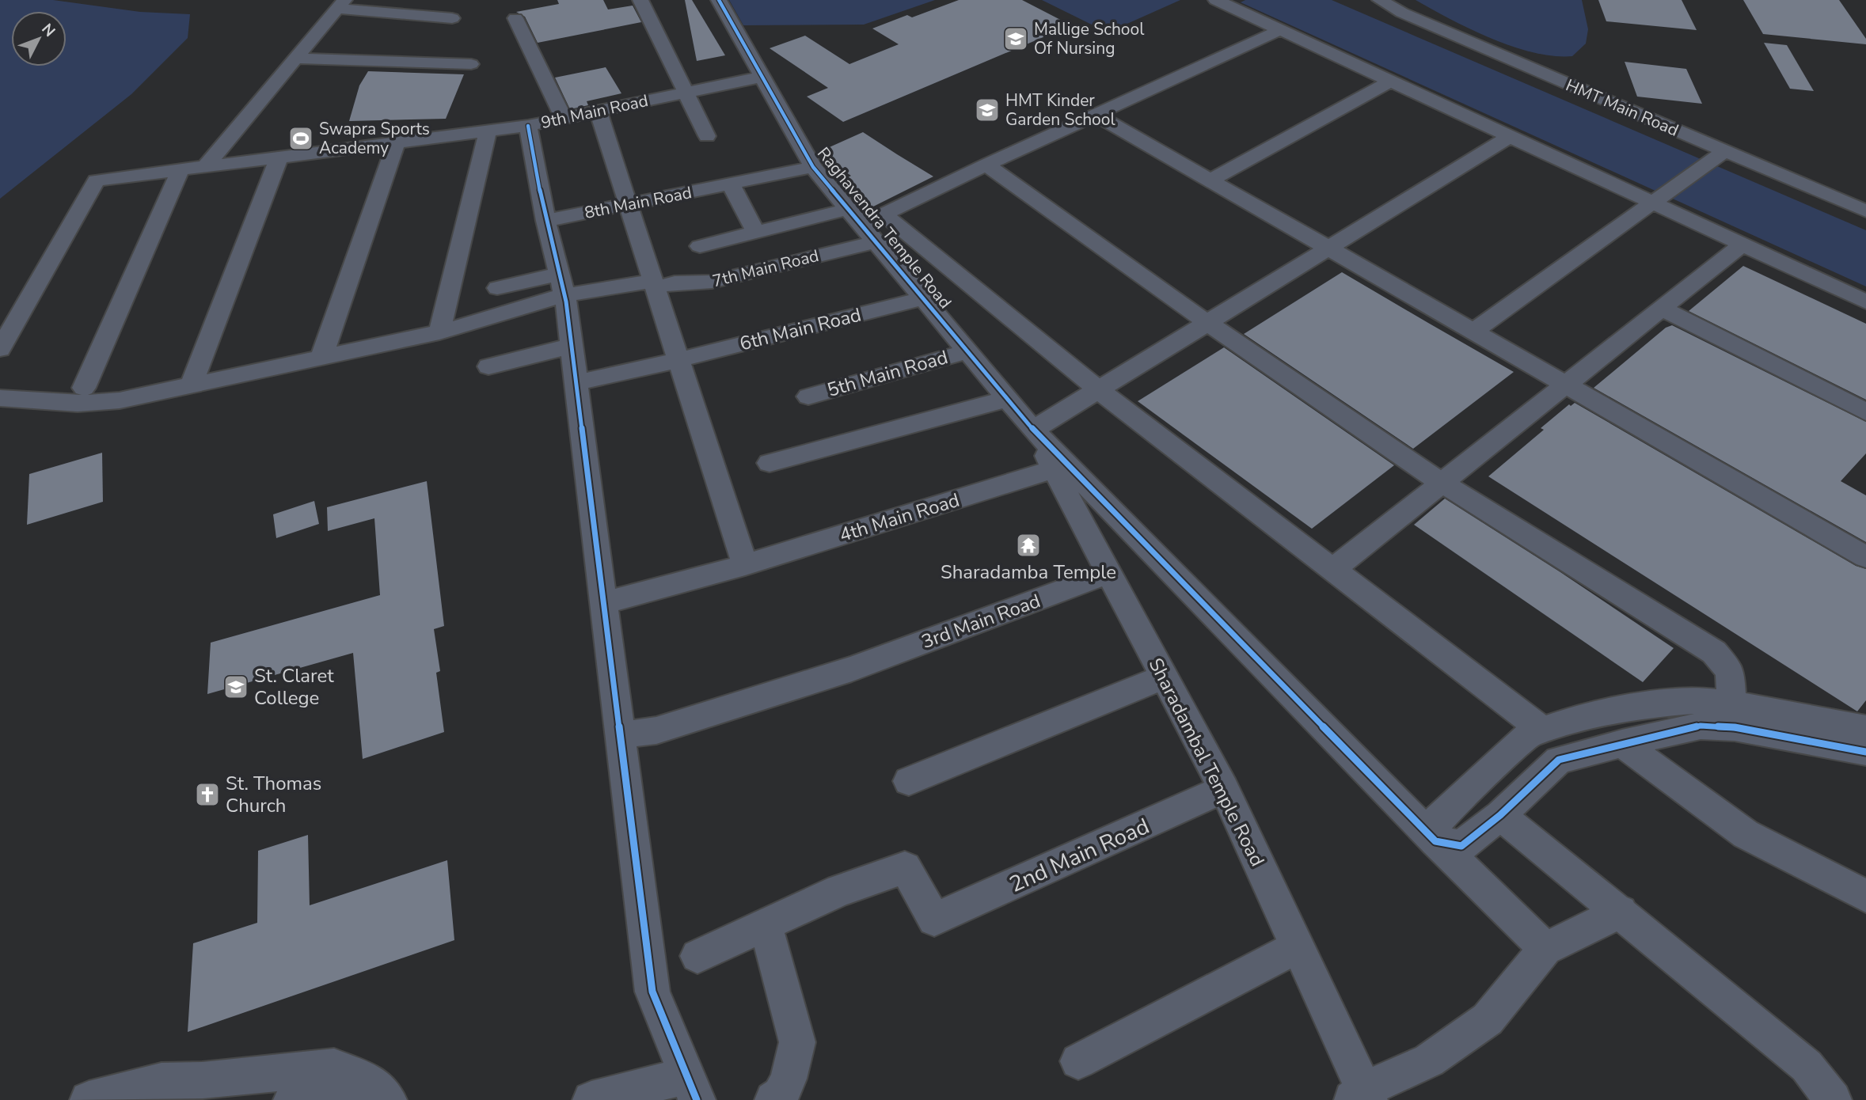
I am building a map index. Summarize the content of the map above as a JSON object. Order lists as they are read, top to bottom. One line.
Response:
{"streets":{"street":["HMT Main Road","9th Main Road","8th Main Road","Raghavendra Temple Road","7th Main Road","6th Main Road","5th Main Road","4th Main Road","3rd Main Road","Sharadambal Temple Road","2nd Main Road"]},"crossings":[["9th Main Road","Raghavendra Temple Road"],["8th Main Road","Raghavendra Temple Road"],["Raghavendra Temple Road","7th Main Road"],["Raghavendra Temple Road","6th Main Road"],["Raghavendra Temple Road","5th Main Road"],["Raghavendra Temple Road","Sharadambal Temple Road"],["4th Main Road","Sharadambal Temple Road"],["3rd Main Road","Sharadambal Temple Road"],["Sharadambal Temple Road","2nd Main Road"]],"places":{"school or university":["Mallige School Of Nursing","HMT Kinder Garden School","St. Claret College"],"sports":["Swapra Sports Academy"],"temple":["Sharadamba Temple"],"church":["St. Thomas Church"]},"north":"top right"}
